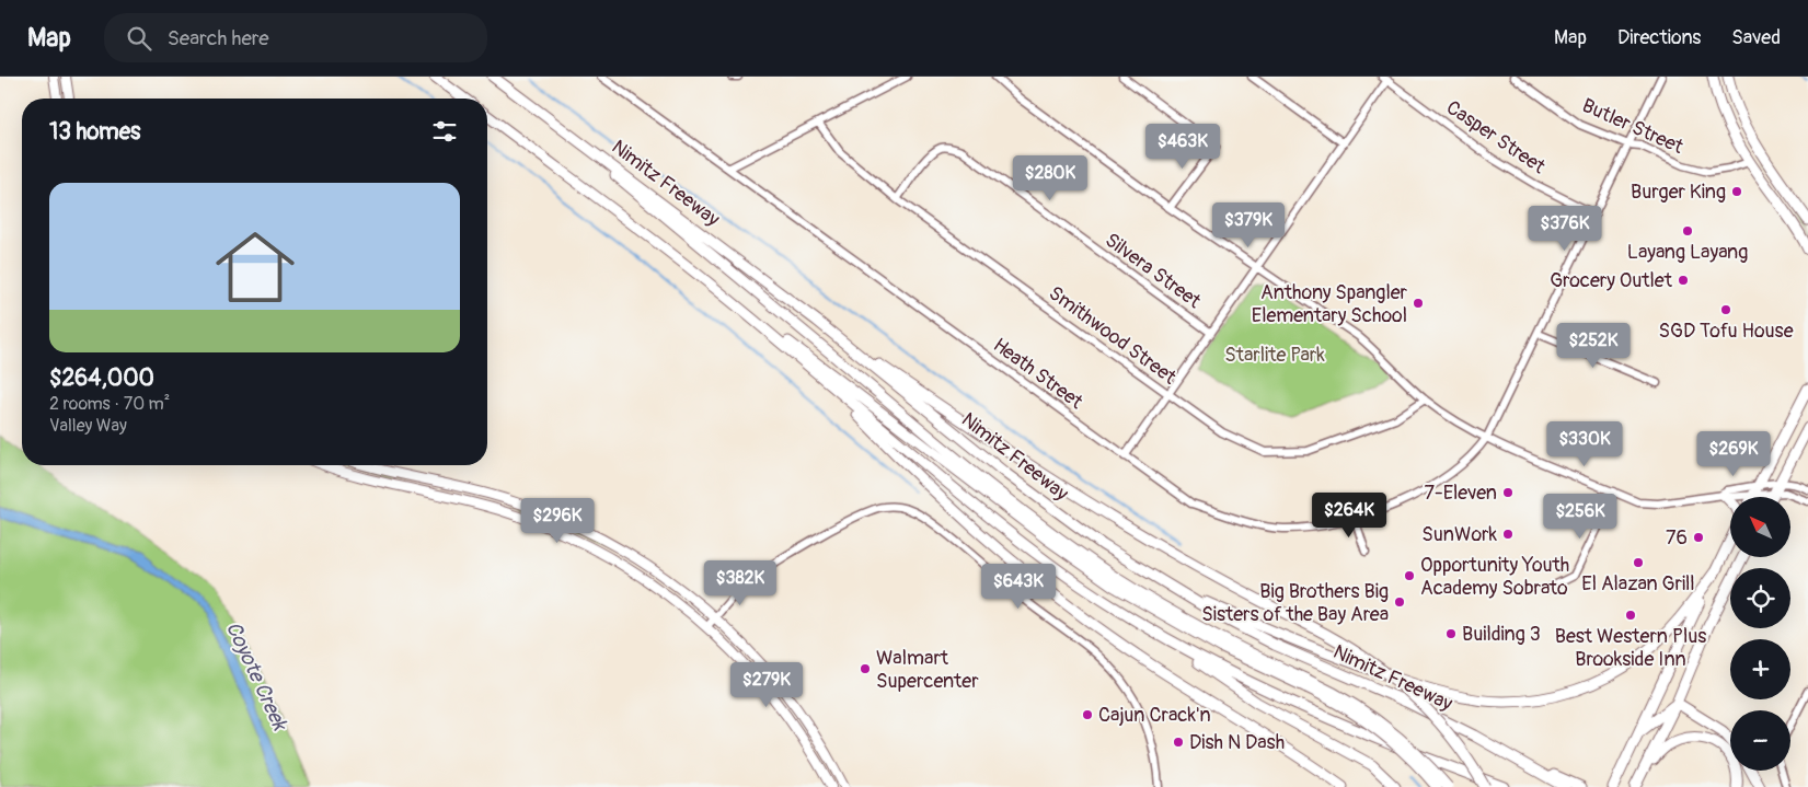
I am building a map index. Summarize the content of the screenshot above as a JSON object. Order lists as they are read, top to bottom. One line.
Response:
{"streets":{"highway":["Nimitz Freeway"],"street":["Butler Street","Casper Street","Silvera Street","Smithwood Street","Heath Street"]},"crossings":[["Butler Street","Heath Street"],["Casper Street","Heath Street"],["Silvera Street","Smithwood Street"]],"water":["Coyote Creek"],"parks":["Starlite Park"],"places":["Burger King","Layang Layang","Grocery Outlet","Anthony Spangler Elementary School","SGD Tofu House","7-Eleven","SunWork","76","El Alazan Grill","Opportunity Youth Academy Sobrato","Big Brothers Big Sisters of the Bay Area","Best Western Plus Brookside Inn","Building 3","Walmart Supercenter","Cajun Crack'n","Dish N Dash"],"north":"top left","page":{"header":"Map","search":"Search here","nav":["Map","Directions","Saved"],"heading":"13 homes","price":["$463K","$280K","$379K","$376K","$252K","$330K","$269K","$264K","$256K","$296K","$382K","$643K","$279K"],"list":[{"name":"$264,000","note":"2 rooms · 70 m² · Valley Way"}],"map_buttons":["+","−"]}}
